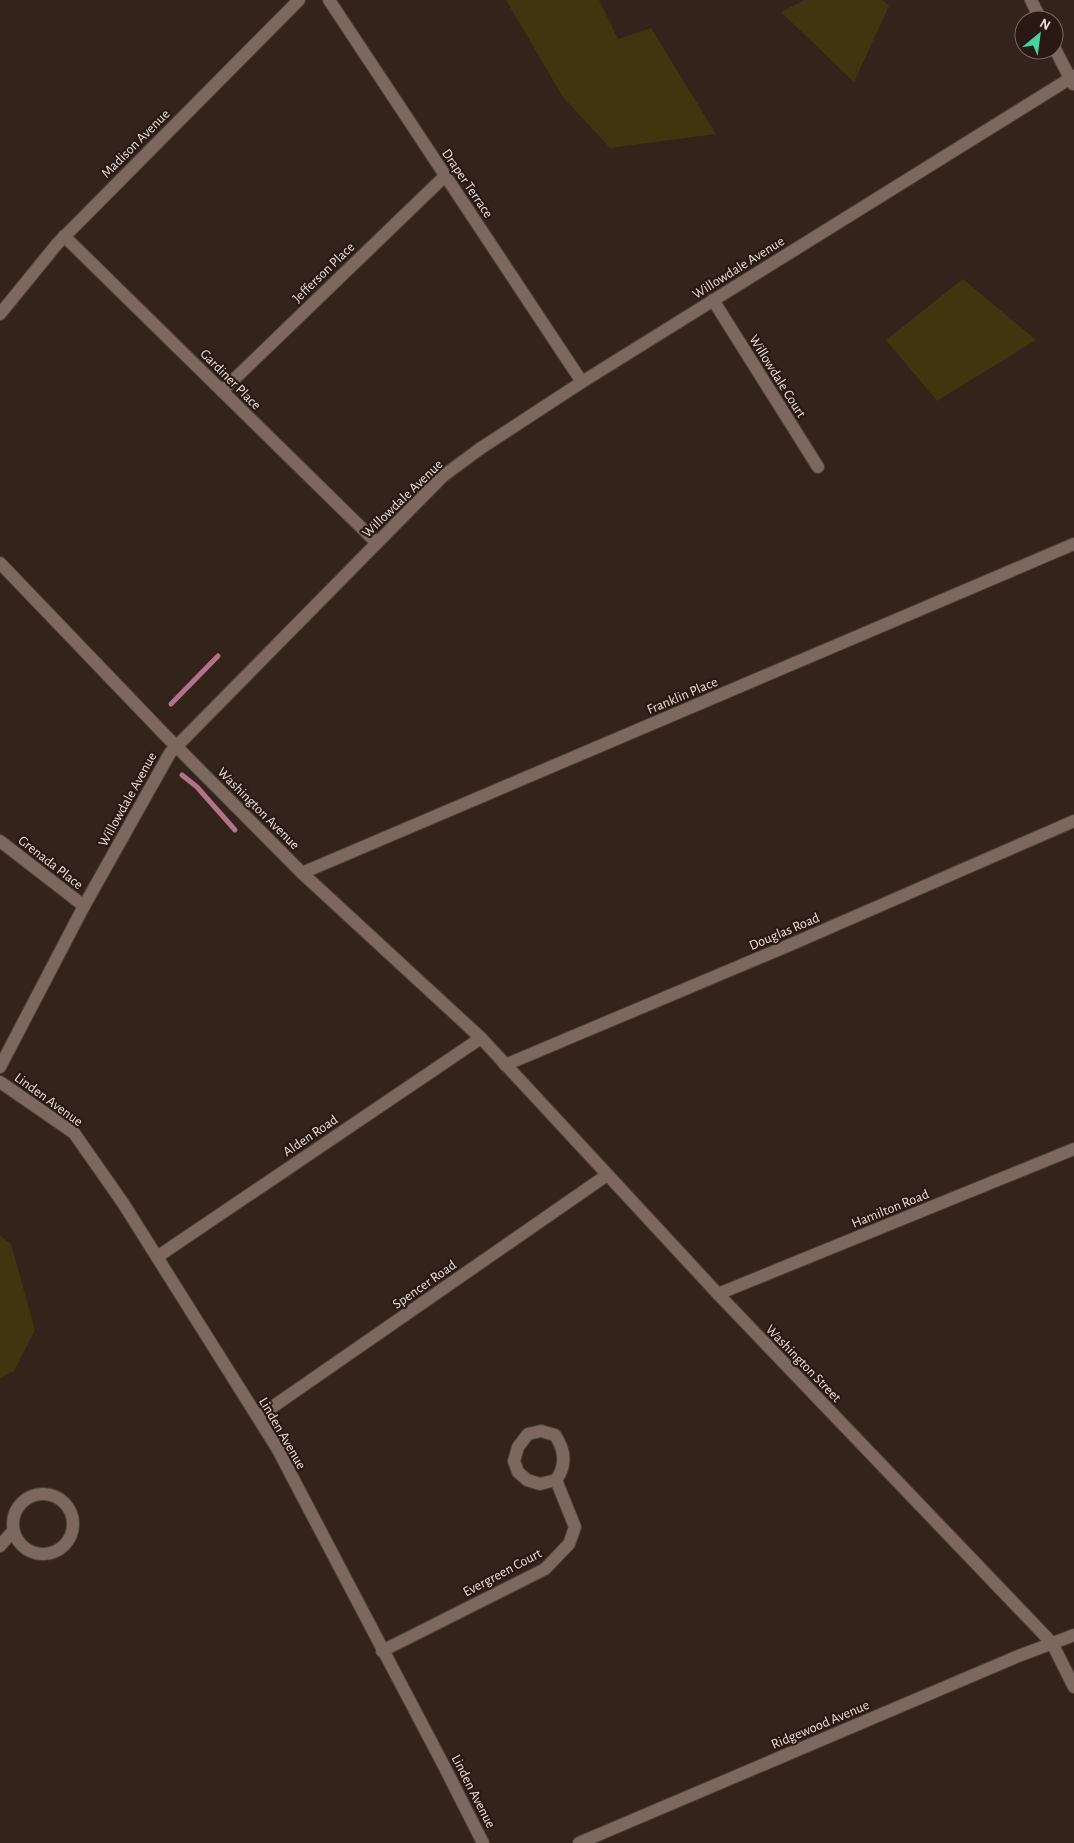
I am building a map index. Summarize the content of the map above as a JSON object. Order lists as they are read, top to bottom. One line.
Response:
{"streets":{"street":["Madison Avenue","Draper Terrace","Willowdale Avenue","Jefferson Place","Willowdale Court","Gardiner Place","Franklin Place","Washington Avenue","Grenada Place","Douglas Road","Linden Avenue","Alden Road","Hamilton Road","Spencer Road","Washington Street","Evergreen Court","Ridgewood Avenue"]},"crossings":[["Madison Avenue","Gardiner Place"],["Draper Terrace","Willowdale Avenue"],["Draper Terrace","Jefferson Place"],["Willowdale Avenue","Willowdale Court"],["Willowdale Avenue","Gardiner Place"],["Willowdale Avenue","Washington Avenue"],["Willowdale Avenue","Grenada Place"],["Jefferson Place","Gardiner Place"],["Franklin Place","Washington Avenue"],["Washington Avenue","Douglas Road"],["Washington Avenue","Alden Road"],["Washington Avenue","Washington Street"],["Douglas Road","Washington Street"],["Linden Avenue","Alden Road"],["Linden Avenue","Spencer Road"],["Linden Avenue","Evergreen Court"],["Hamilton Road","Washington Street"],["Spencer Road","Washington Street"],["Washington Street","Ridgewood Avenue"]],"north":"top right"}
